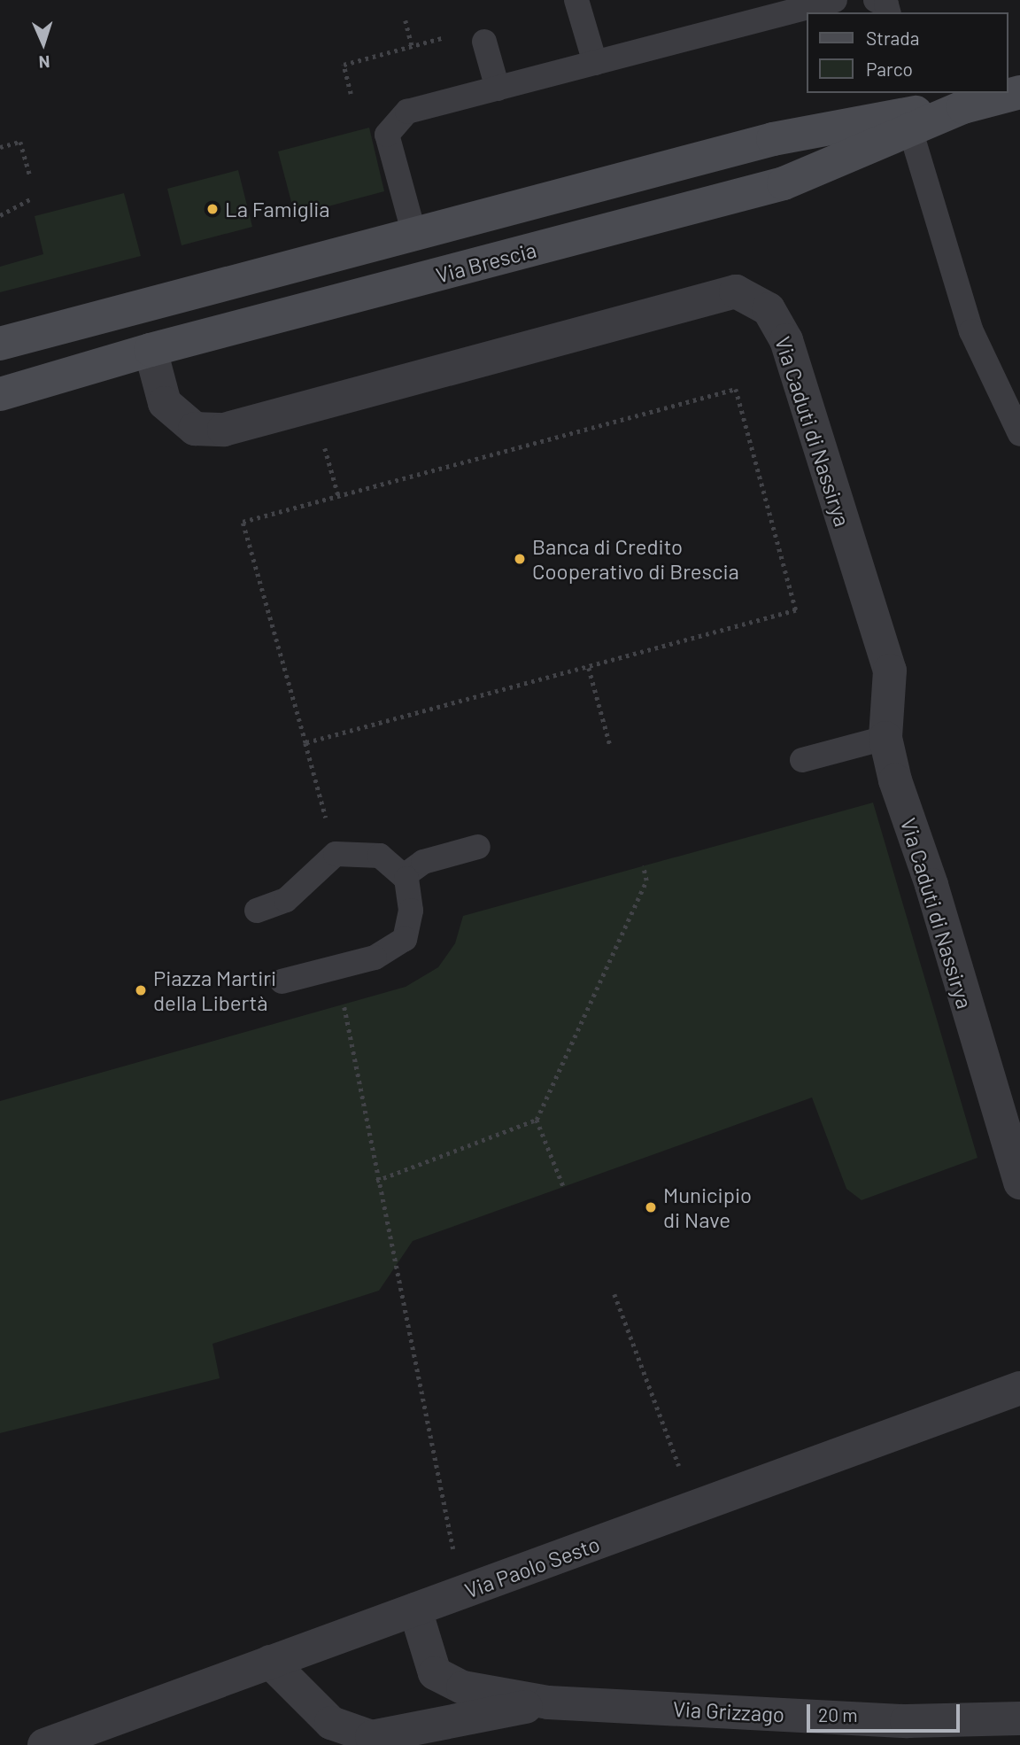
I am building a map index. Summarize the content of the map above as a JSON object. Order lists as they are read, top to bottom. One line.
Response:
{"streets":{"main road":["Via Brescia"],"street":["Via Caduti di Nassirya","Via Paolo Sesto","Via Grizzago"]},"crossings":[["Via Brescia","Via Caduti di Nassirya"],["Via Paolo Sesto","Via Grizzago"]],"places":["La Famiglia","Banca di Credito Cooperativo di Brescia","Piazza Martiri della Libertà","Municipio di Nave"],"legend":["Strada","Parco"],"scale_bar":"20 m","north":"bottom"}
